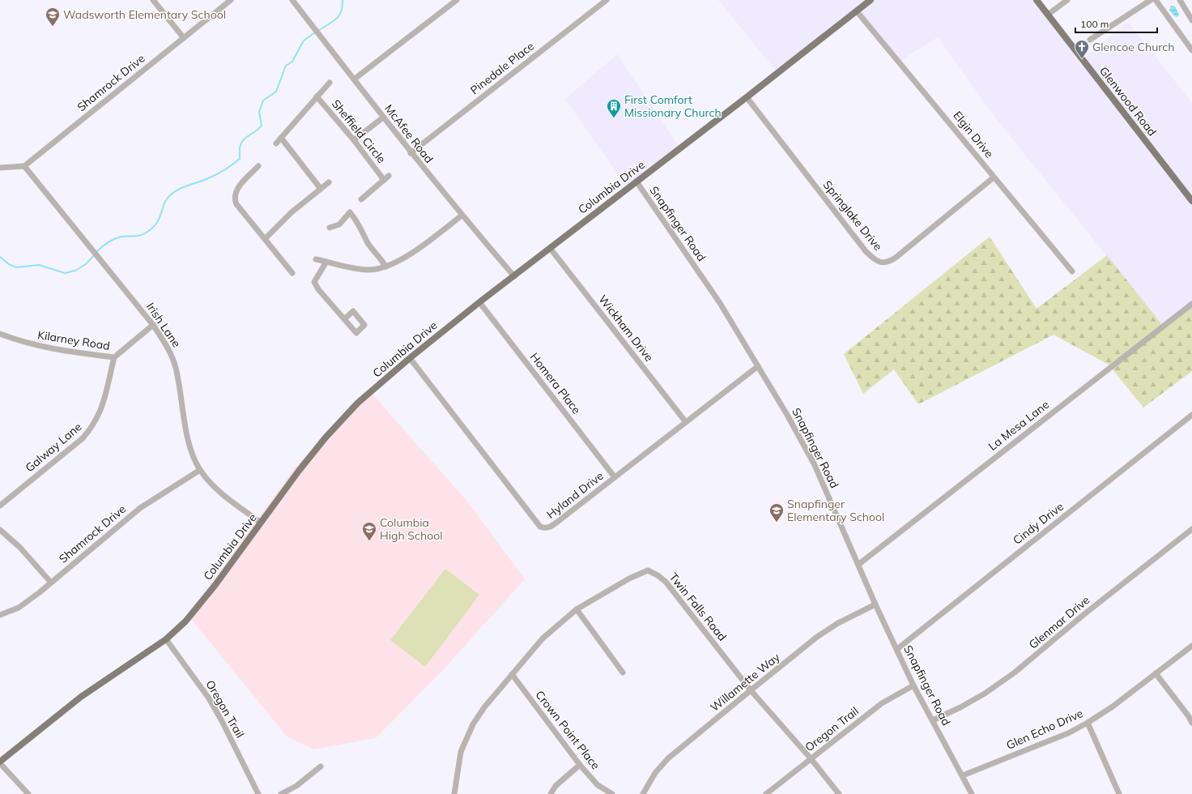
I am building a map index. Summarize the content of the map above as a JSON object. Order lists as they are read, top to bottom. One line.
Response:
{"streets":{"main road":["Glenwood Road","Columbia Drive"],"street":["Pinedale Place","Shamrock Drive","Sheffield Circle","McAfee Road","Elgin Drive","Springlake Drive","Snapfinger Road","Irish Lane","Wickham Drive","Kilarney Road","Homera Place","La Mesa Lane","Galway Lane","Hyland Drive","Cindy Drive","Twin Falls Road","Glenmar Drive","Willamette Way","Oregon Trail","Glen Echo Drive","Crown Point Place"]},"crossings":[["Pinedale Place","McAfee Road"],["Shamrock Drive","Irish Lane"],["McAfee Road","Columbia Drive"],["Elgin Drive","Columbia Drive"],["Elgin Drive","Springlake Drive"],["Columbia Drive","Springlake Drive"],["Columbia Drive","Snapfinger Road"],["Columbia Drive","Irish Lane"],["Columbia Drive","Wickham Drive"],["Columbia Drive","Homera Place"],["Columbia Drive","Hyland Drive"],["Columbia Drive","Oregon Trail"],["Snapfinger Road","La Mesa Lane"],["Snapfinger Road","Hyland Drive"],["Snapfinger Road","Cindy Drive"],["Snapfinger Road","Glenmar Drive"],["Snapfinger Road","Willamette Way"],["Snapfinger Road","Oregon Trail"],["Snapfinger Road","Glen Echo Drive"],["Irish Lane","Kilarney Road"],["Wickham Drive","Hyland Drive"],["Kilarney Road","Galway Lane"],["Homera Place","Hyland Drive"],["Twin Falls Road","Willamette Way"],["Twin Falls Road","Oregon Trail"],["Twin Falls Road","Crown Point Place"]],"places":{"school or university":["Wadsworth Elementary School","Snapfinger Elementary School","Columbia High School"],"church":["Glencoe Church"],"building":["First Comfort Missionary Church"]},"scale_bar":"100 m"}
